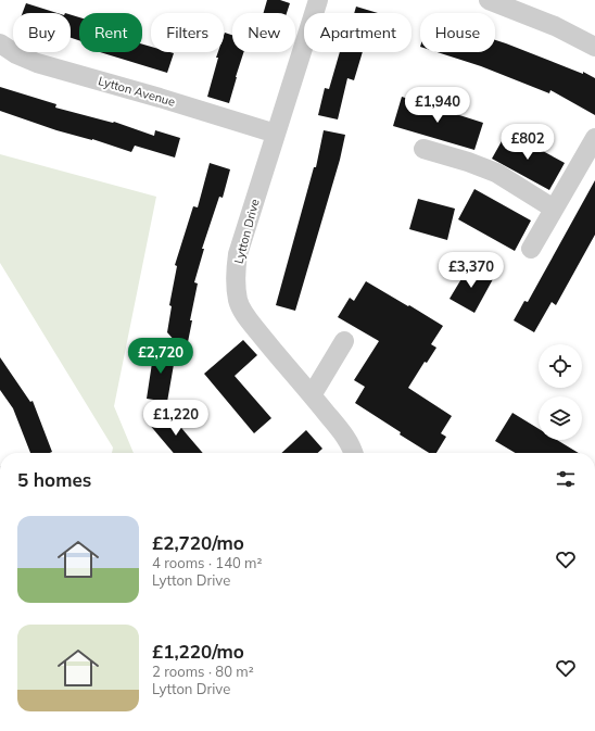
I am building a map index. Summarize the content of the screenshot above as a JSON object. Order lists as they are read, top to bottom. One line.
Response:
{"streets":{"street":["Lytton Avenue","Lytton Drive"]},"crossings":[["Lytton Avenue","Lytton Drive"]],"page":{"chip":["Buy","Rent","Filters","New","Apartment","House"],"price":["£1,940","£802","£3,370","£2,720","£1,220"],"heading":"5 homes","list":[{"name":"£2,720/mo","note":"4 rooms · 140 m² · Lytton Drive"},{"name":"£1,220/mo","note":"2 rooms · 80 m² · Lytton Drive"}]}}
